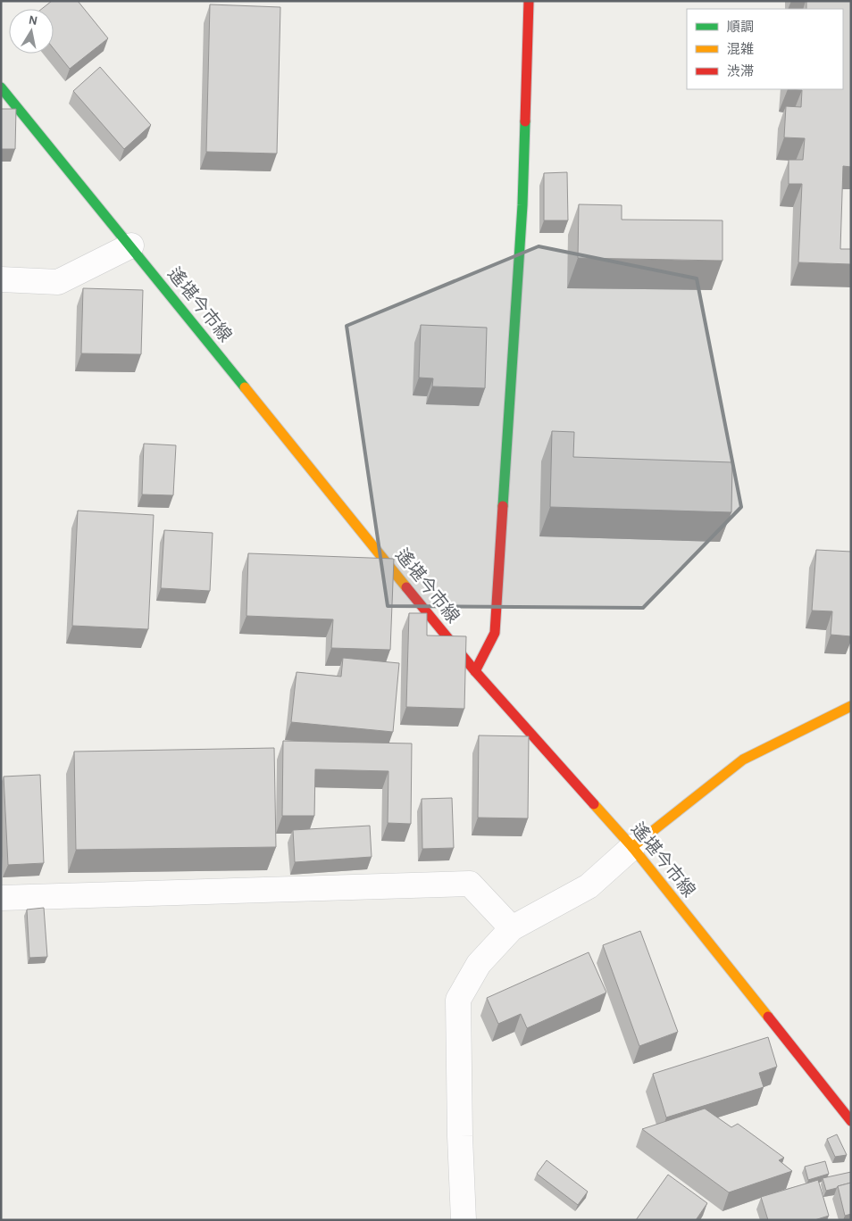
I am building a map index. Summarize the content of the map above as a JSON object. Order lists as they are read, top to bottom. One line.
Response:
{"streets":{"main road":["遙堪今市線"]},"legend":["順調","混雑","渋滞"],"north":"top"}
